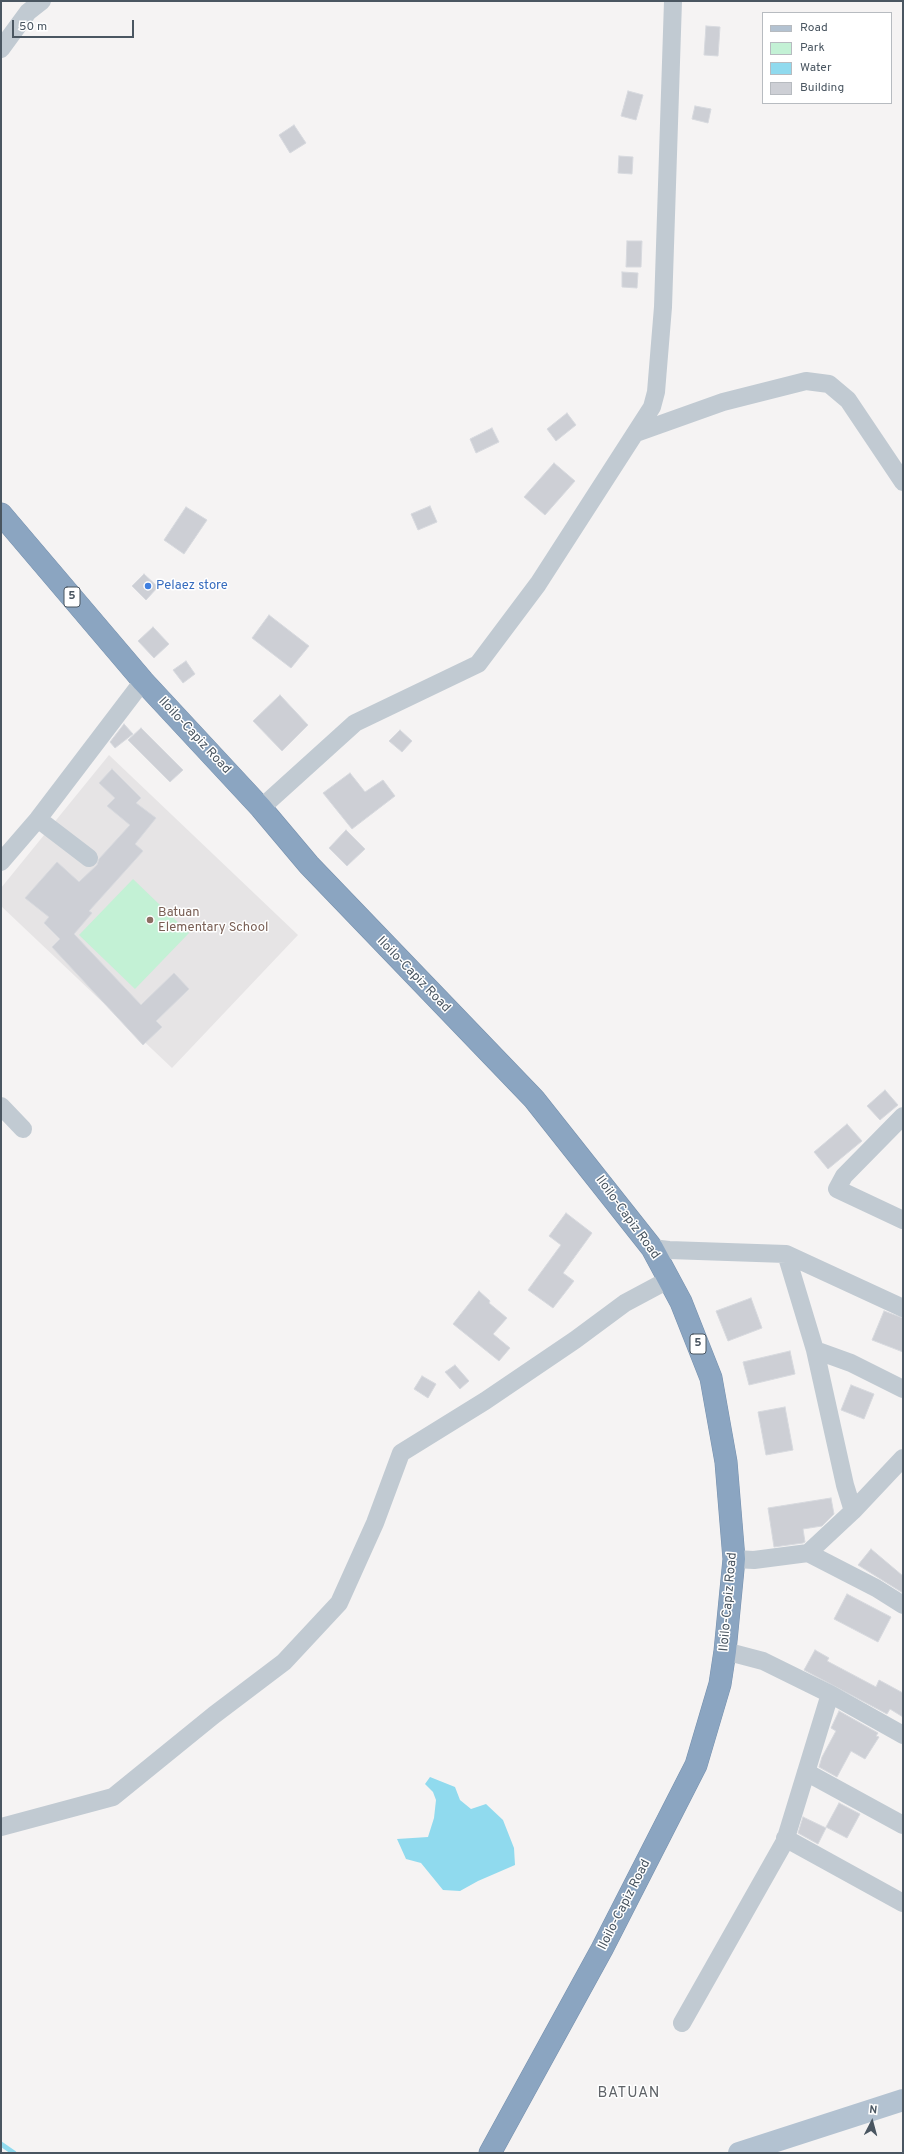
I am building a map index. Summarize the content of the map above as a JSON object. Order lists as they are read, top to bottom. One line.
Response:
{"streets":{"highway":["5","Iloilo-Capiz Road"]},"districts":["BATUAN"],"places":["Pelaez store","Batuan Elementary School"],"legend":["Road","Park","Water","Building"],"scale_bar":"50 m","north":"top"}
